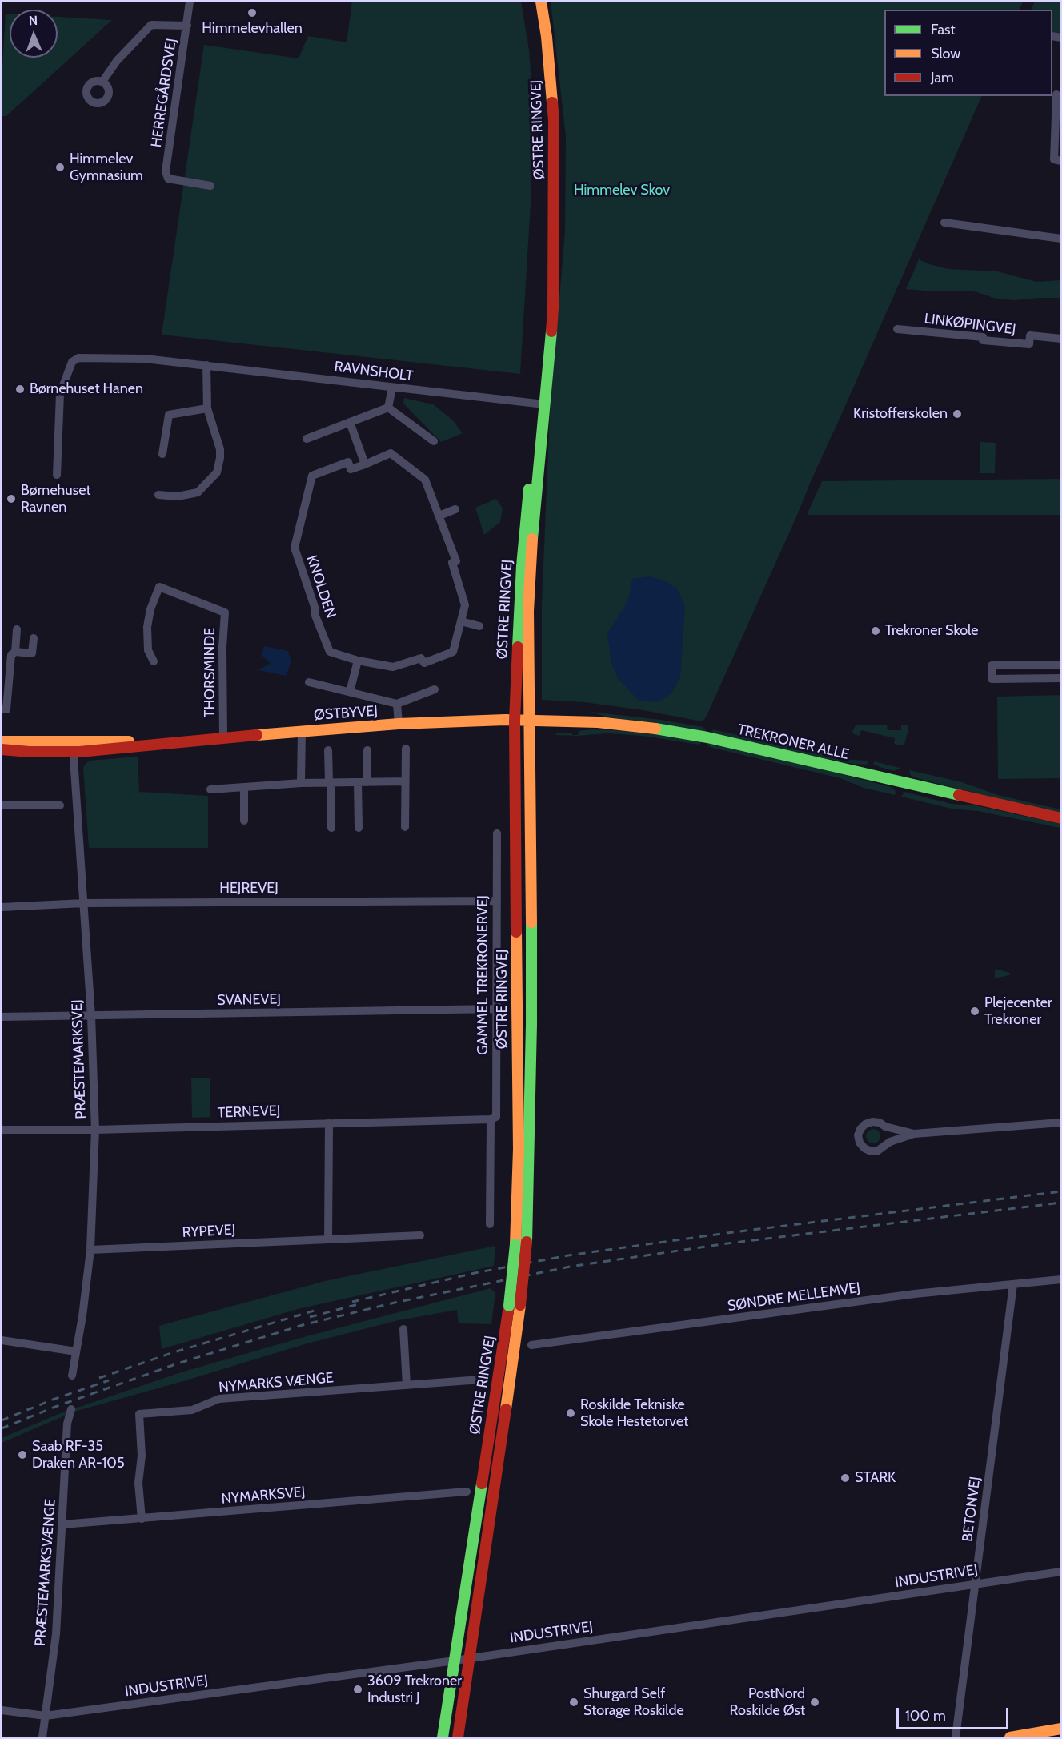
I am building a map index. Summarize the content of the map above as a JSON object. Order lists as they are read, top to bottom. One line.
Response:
{"streets":{"main road":["ØSTRE RINGVEJ","ØSTBYVEJ","TREKRONER ALLE"],"street":["HERREGÅRDSVEJ","LINKØPINGVEJ","RAVNSHOLT","KNOLDEN","THORSMINDE","HEJREVEJ","GAMMEL TREKRONERVEJ","SVANEVEJ","PRÆSTEMARKSVEJ","TERNEVEJ","RYPEVEJ","SØNDRE MELLEMVEJ","NYMARKS VÆNGE","NYMARKSVEJ","BETONVEJ","PRÆSTEMARKSVÆNGE","INDUSTRIVEJ"]},"crossings":[["ØSTRE RINGVEJ","RAVNSHOLT"],["ØSTRE RINGVEJ","ØSTBYVEJ"],["ØSTRE RINGVEJ","TREKRONER ALLE"],["ØSTRE RINGVEJ","INDUSTRIVEJ"],["THORSMINDE","ØSTBYVEJ"],["ØSTBYVEJ","TREKRONER ALLE"],["ØSTBYVEJ","PRÆSTEMARKSVEJ"],["HEJREVEJ","GAMMEL TREKRONERVEJ"],["HEJREVEJ","PRÆSTEMARKSVEJ"],["GAMMEL TREKRONERVEJ","SVANEVEJ"],["GAMMEL TREKRONERVEJ","TERNEVEJ"],["SVANEVEJ","PRÆSTEMARKSVEJ"],["PRÆSTEMARKSVEJ","TERNEVEJ"],["PRÆSTEMARKSVEJ","RYPEVEJ"],["SØNDRE MELLEMVEJ","BETONVEJ"],["NYMARKS VÆNGE","NYMARKSVEJ"],["NYMARKSVEJ","PRÆSTEMARKSVÆNGE"],["BETONVEJ","INDUSTRIVEJ"],["PRÆSTEMARKSVÆNGE","INDUSTRIVEJ"]],"parks":["Himmelev Skov"],"places":["Himmelevhallen","Himmelev Gymnasium","Børnehuset Hanen","Kristofferskolen","Børnehuset Ravnen","Trekroner Skole","Plejecenter Trekroner","Roskilde Tekniske Skole Hestetorvet","Saab RF-35 Draken AR-105","STARK","3609 Trekroner Industri J","Shurgard Self Storage Roskilde","PostNord Roskilde Øst"],"legend":["Fast","Slow","Jam"],"scale_bar":"100 m","north":"top"}
